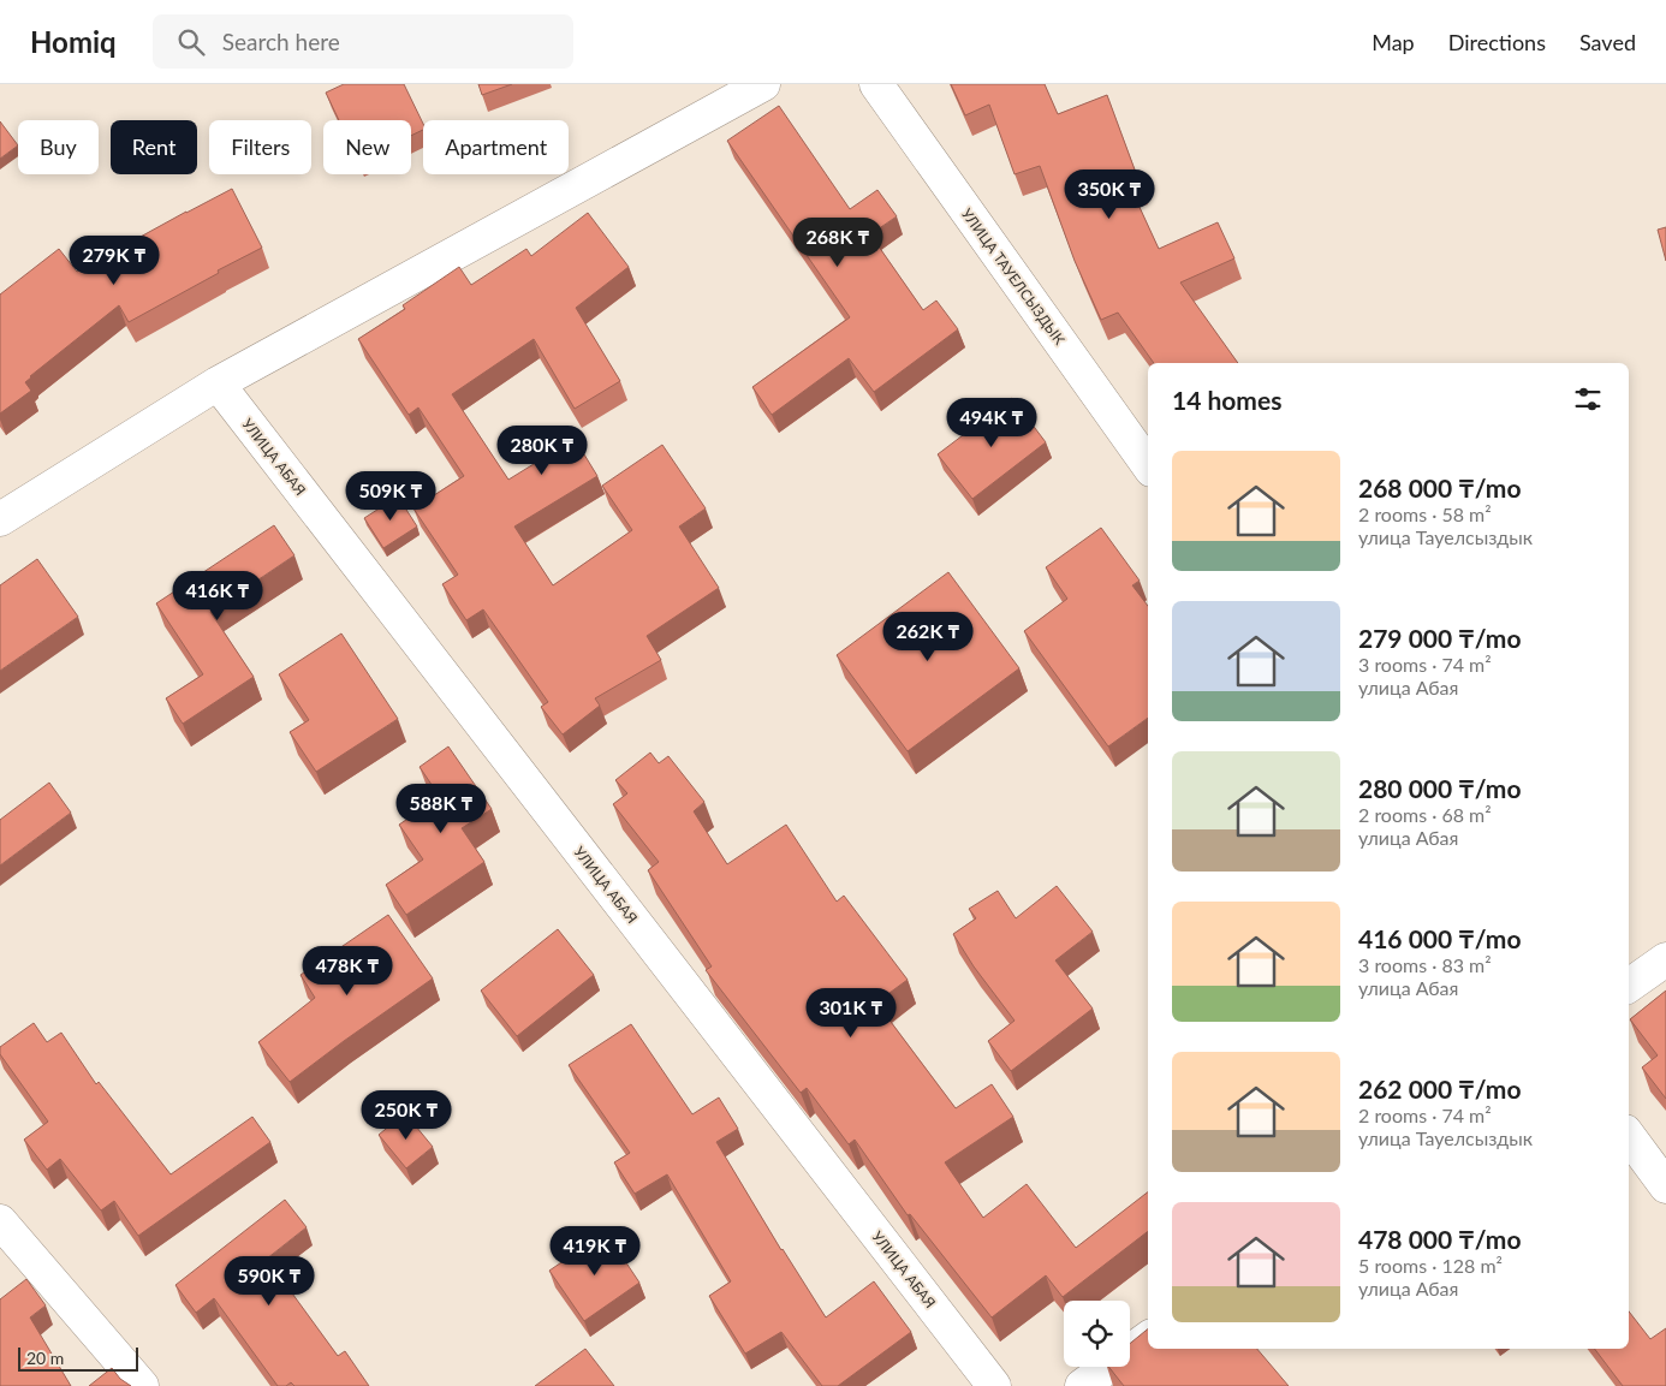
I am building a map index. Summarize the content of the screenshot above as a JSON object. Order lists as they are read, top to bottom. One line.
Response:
{"streets":{"street":["УЛИЦА ТАУЕЛСЫЗДЫК","УЛИЦА АБАЯ"]},"scale_bar":"20 m","page":{"header":"Homiq","search":"Search here","nav":["Map","Directions","Saved"],"chip":["Buy","Rent","Filters","New","Apartment"],"price":["350K ₸","268K ₸","279K ₸","494K ₸","280K ₸","509K ₸","416K ₸","262K ₸","588K ₸","478K ₸","301K ₸","250K ₸","419K ₸","590K ₸"],"heading":"14 homes","list":[{"name":"268 000 ₸/mo","note":"2 rooms · 58 m² · улица Тауелсыздык"},{"name":"279 000 ₸/mo","note":"3 rooms · 74 m² · улица Абая"},{"name":"280 000 ₸/mo","note":"2 rooms · 68 m² · улица Абая"},{"name":"416 000 ₸/mo","note":"3 rooms · 83 m² · улица Абая"},{"name":"262 000 ₸/mo","note":"2 rooms · 74 m² · улица Тауелсыздык"},{"name":"478 000 ₸/mo","note":"5 rooms · 128 m² · улица Абая"}],"scale":"20 m"}}
